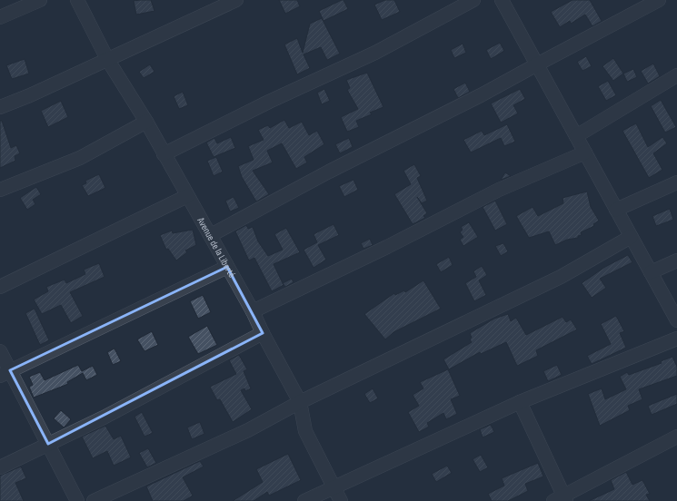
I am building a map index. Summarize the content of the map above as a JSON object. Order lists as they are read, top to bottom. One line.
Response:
{"streets":{"street":["Avenue de la Liberté"]}}
